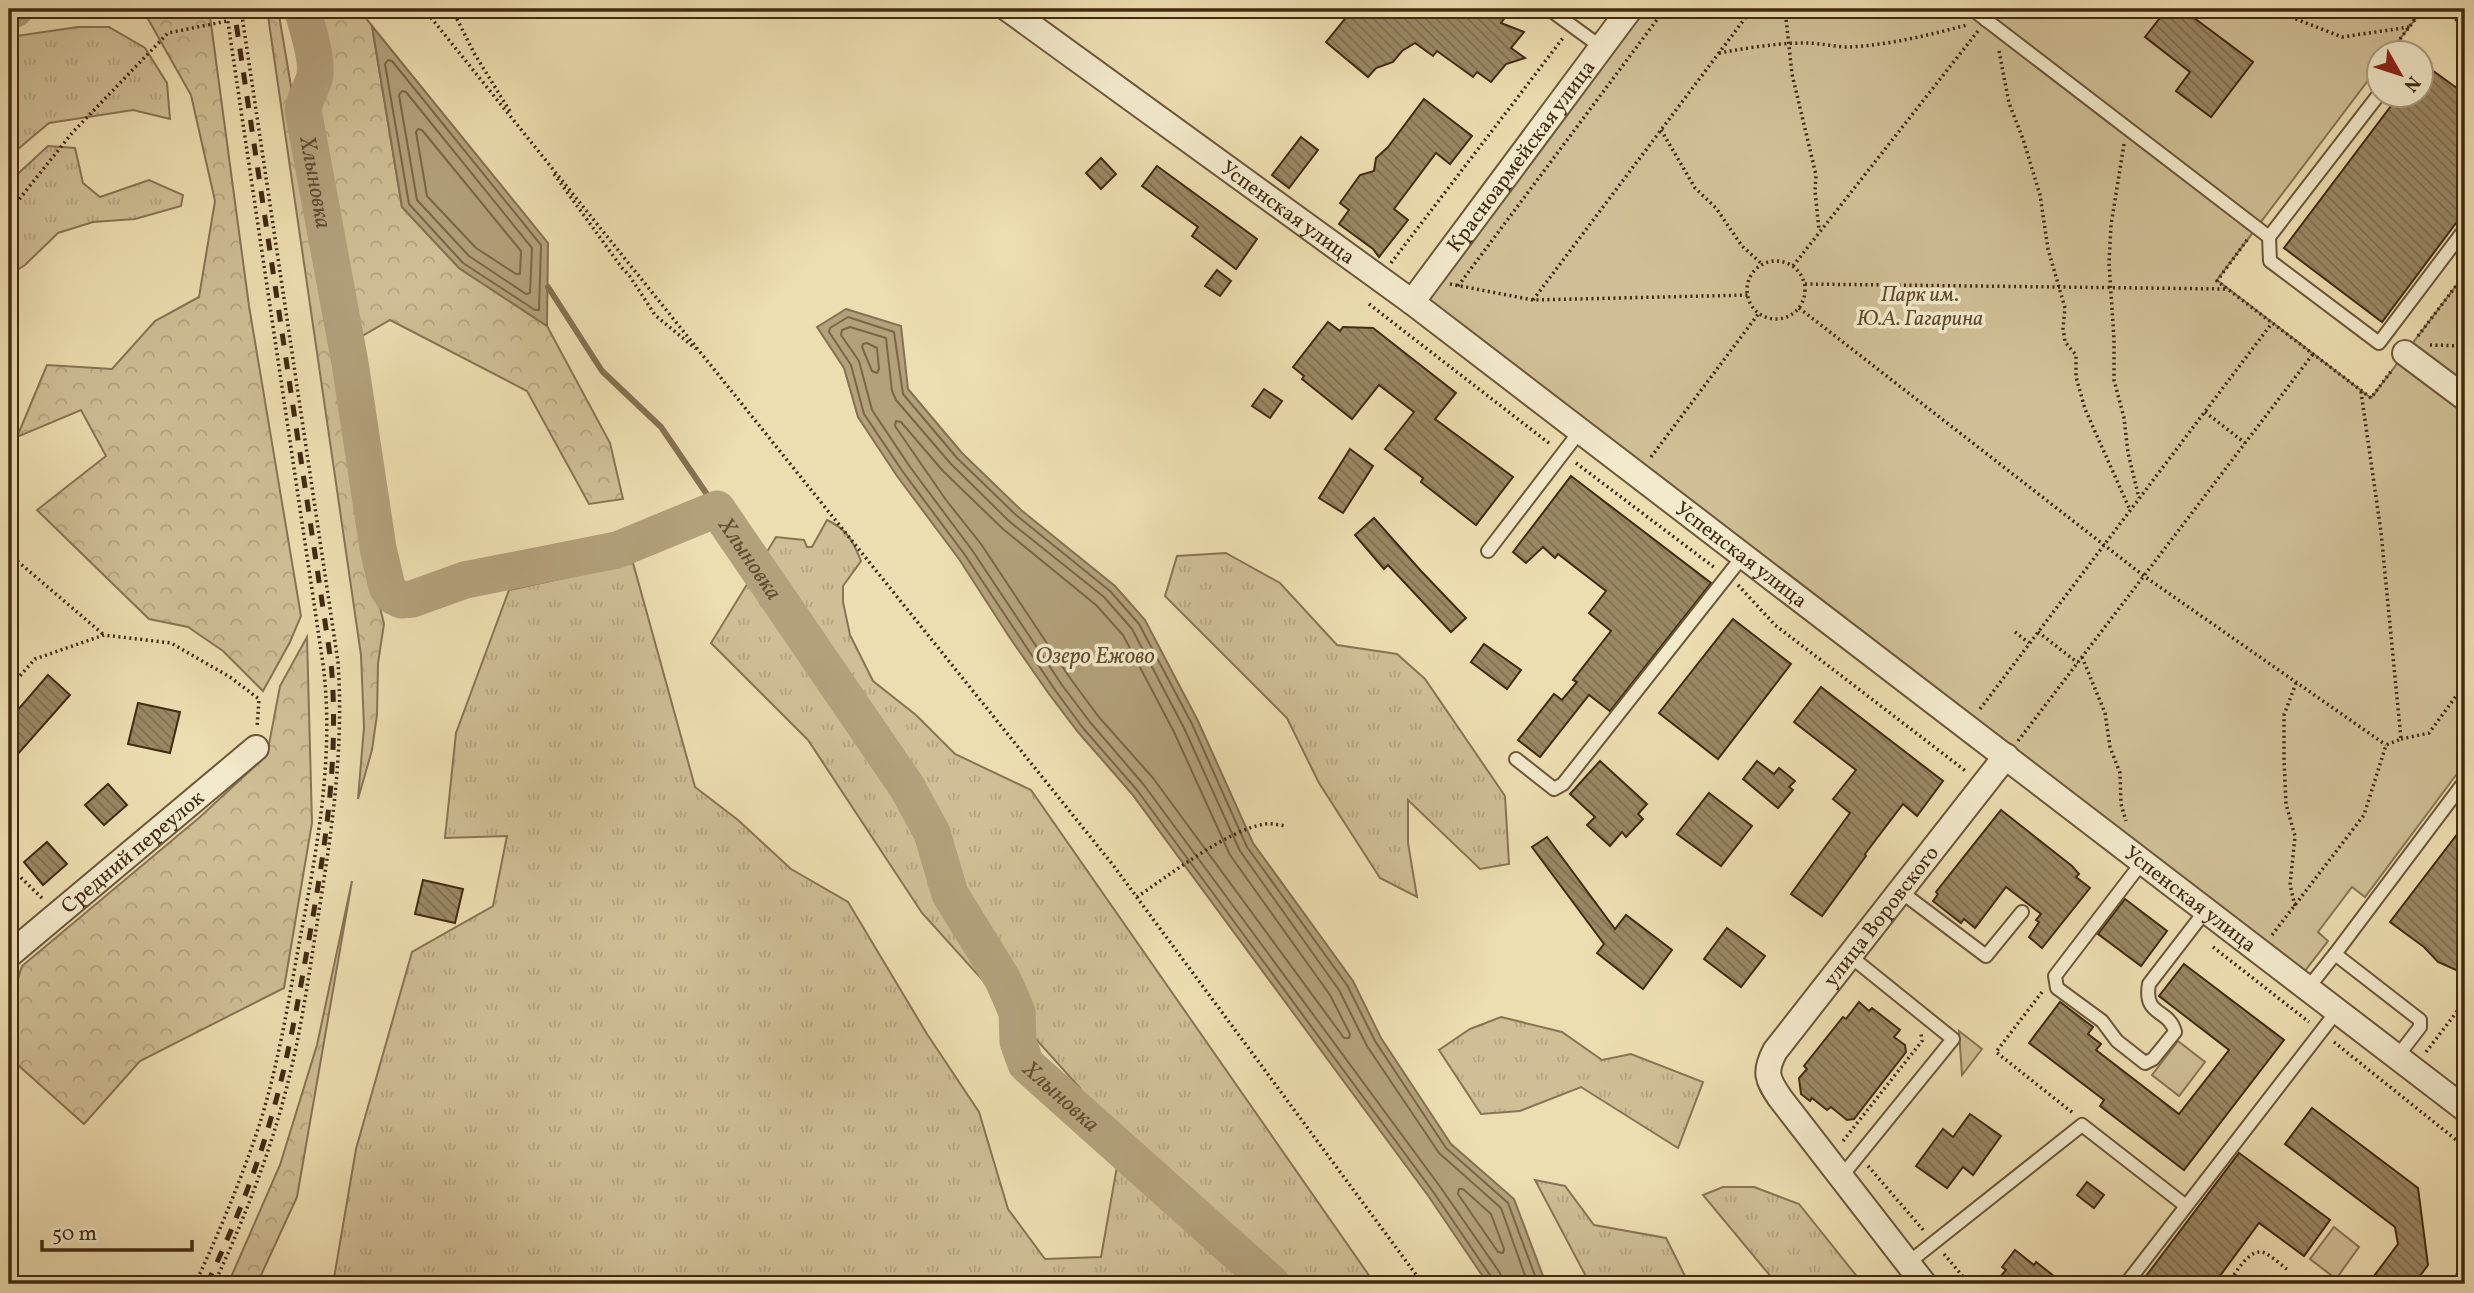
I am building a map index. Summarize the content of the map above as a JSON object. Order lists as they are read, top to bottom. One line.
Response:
{"streets":{"street":["Красноармейская улица","Успенская улица","Средний переулок","улица Воровского"]},"crossings":[["Красноармейская улица","Успенская улица"],["Успенская улица","улица Воровского"]],"water":["Хлыновка","Озеро Ежово"],"parks":["Парк им. Ю.А. Гагарина"],"scale_bar":"50 m","north":"bottom right"}
